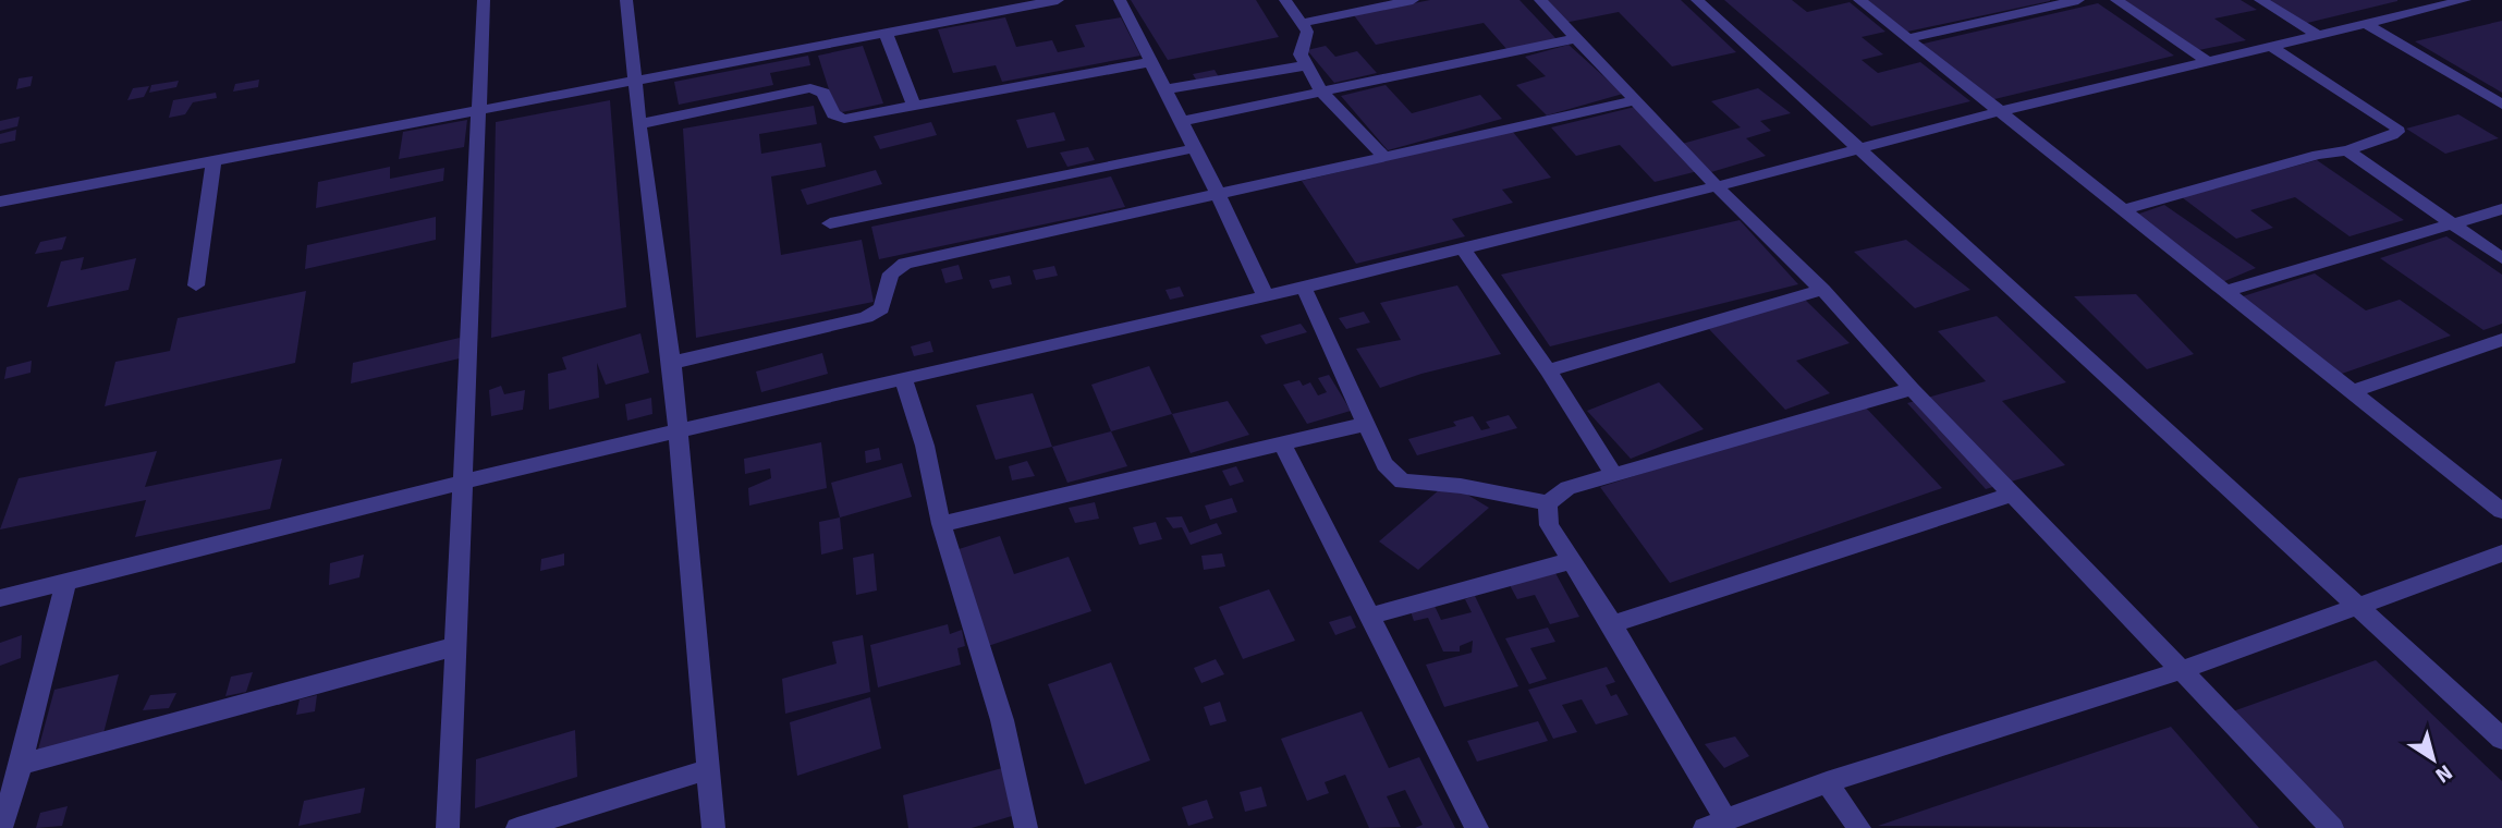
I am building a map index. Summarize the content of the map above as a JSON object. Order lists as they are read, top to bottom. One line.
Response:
{"north":"bottom right"}
